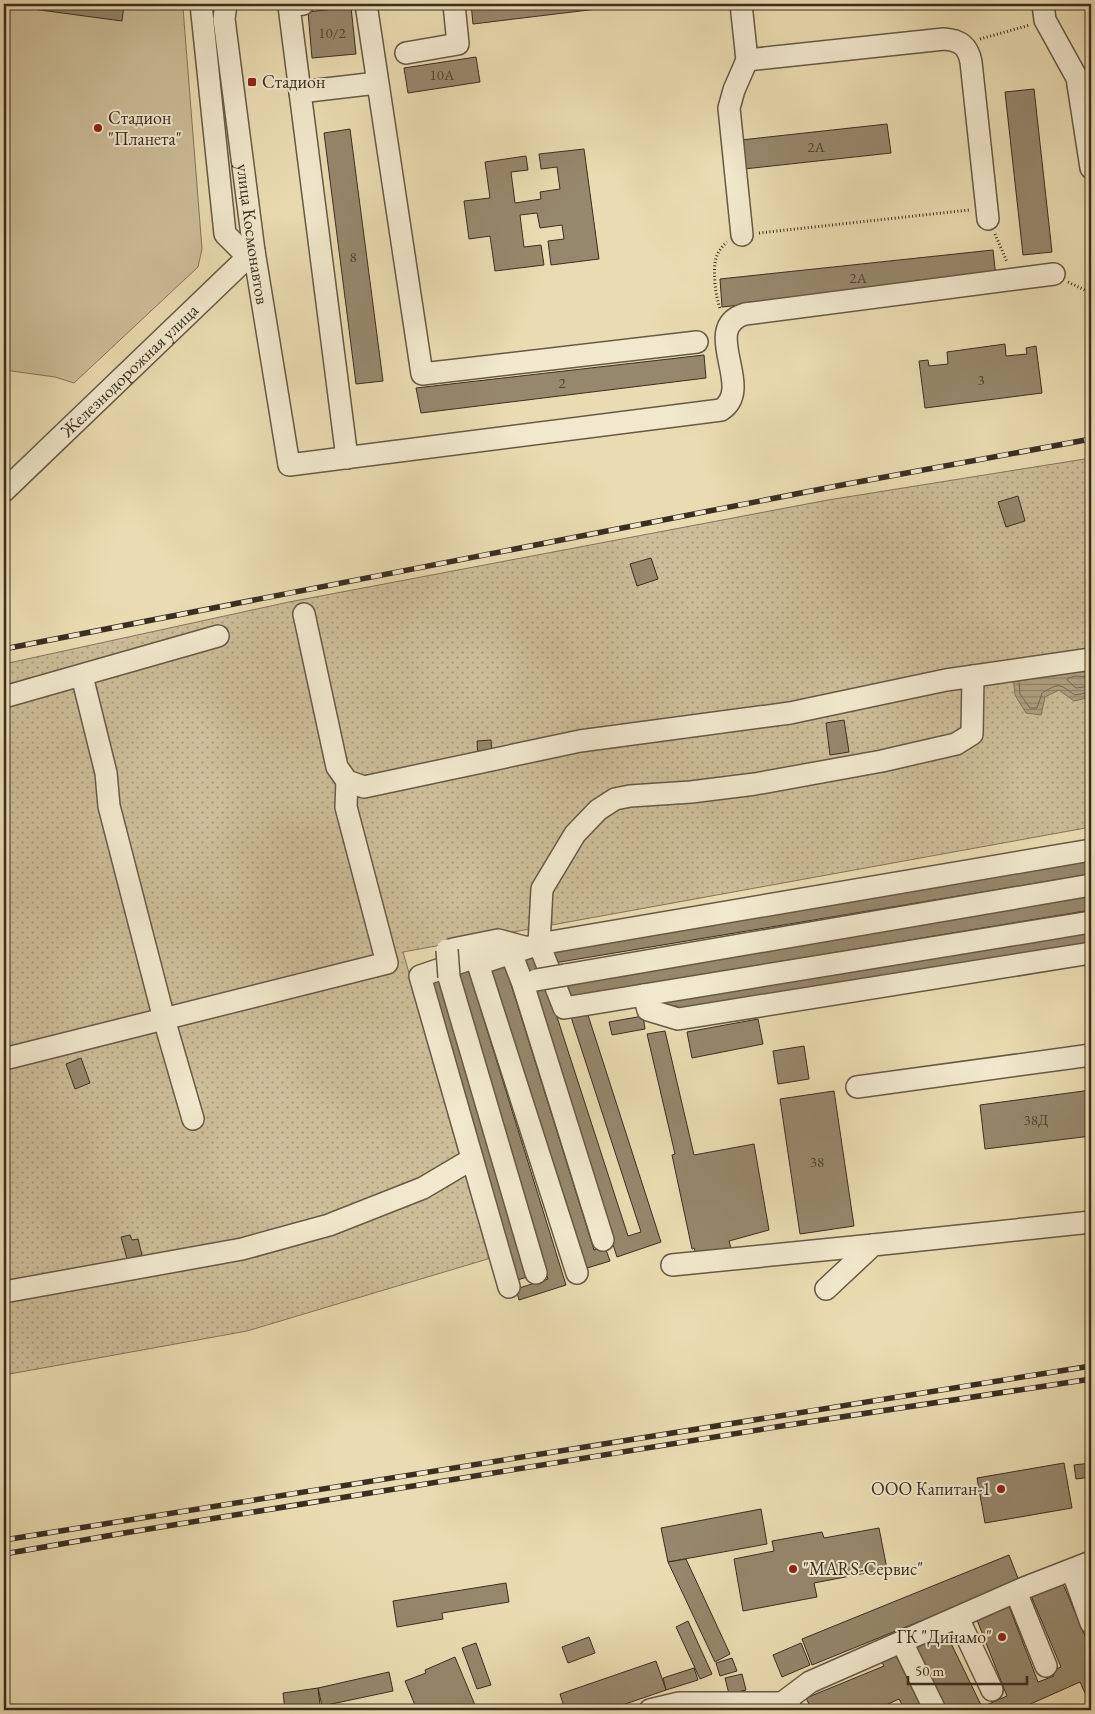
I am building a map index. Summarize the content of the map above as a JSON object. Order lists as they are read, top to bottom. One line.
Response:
{"streets":{"street":["улица Космонавтов","Железнодорожная улица"]},"crossings":[["улица Космонавтов","Железнодорожная улица"]],"places":{"transit":["Стадион"],"other":["Стадион \"Планета\"","ООО Капитан-1","\"MARS-Сервис\"","ГК \"Динамо\""]},"house_numbers":["10/2","10А","2А","8","2А","3","2","38Д","38"],"scale_bar":"50 m"}
